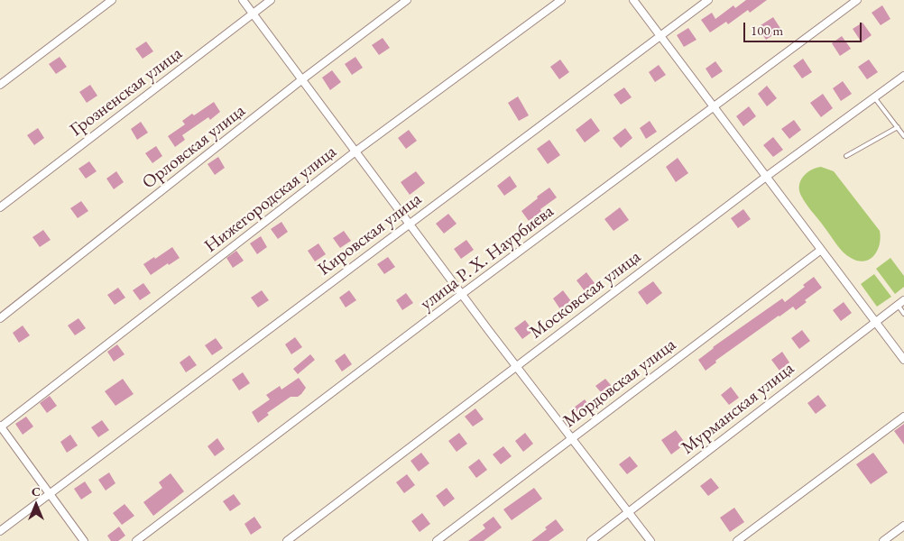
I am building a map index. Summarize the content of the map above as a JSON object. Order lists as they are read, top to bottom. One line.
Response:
{"streets":{"street":["Грозненская улица","Орловская улица","Нижегородская улица","Кировская улица","улица Р. Х. Наурбиева","Московская улица","Мордовская улица","Мурманская улица"]},"scale_bar":"100 m","north":"top"}
